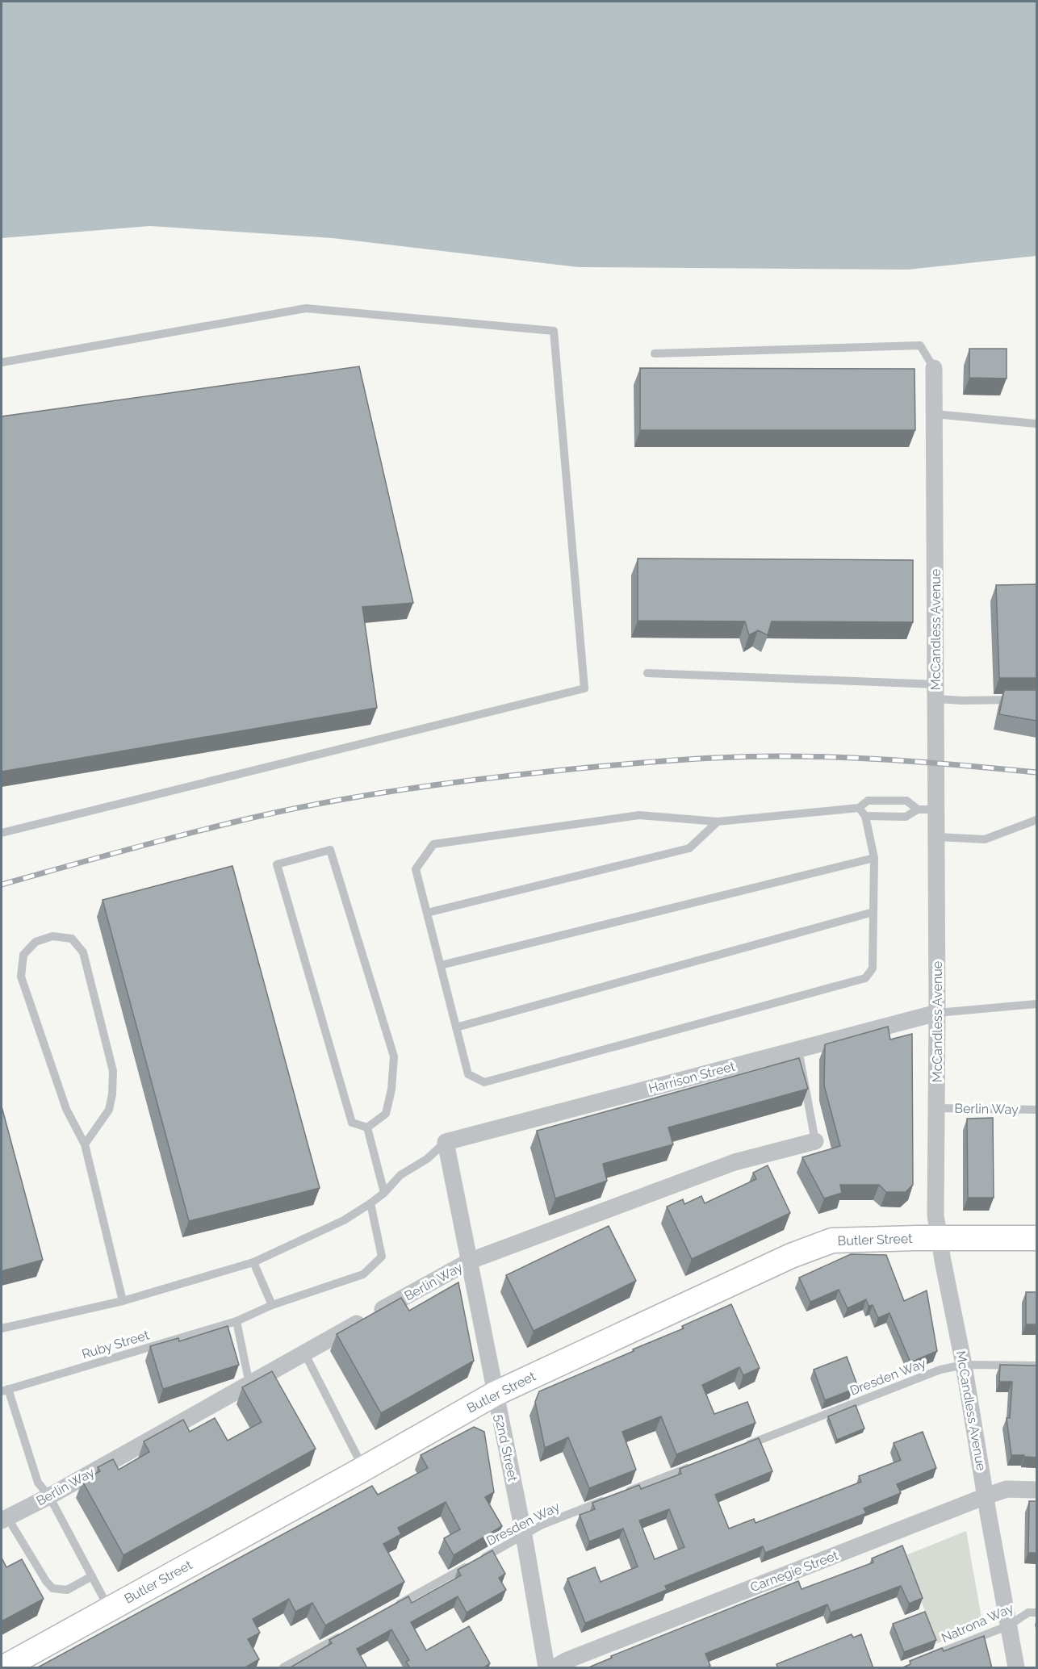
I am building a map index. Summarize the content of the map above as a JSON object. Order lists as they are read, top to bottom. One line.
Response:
{"streets":{"main road":["Butler Street"],"street":["McCandless Avenue","Harrison Street","Berlin Way","52nd Street","Carnegie Street"],"lane":["Ruby Street","Dresden Way","Natrona Way"]},"crossings":[["McCandless Avenue","Harrison Street"],["McCandless Avenue","Berlin Way"],["McCandless Avenue","Butler Street"],["McCandless Avenue","Dresden Way"],["McCandless Avenue","Carnegie Street"],["McCandless Avenue","Natrona Way"],["Harrison Street","52nd Street"],["Berlin Way","52nd Street"],["Butler Street","52nd Street"],["Dresden Way","52nd Street"]]}
